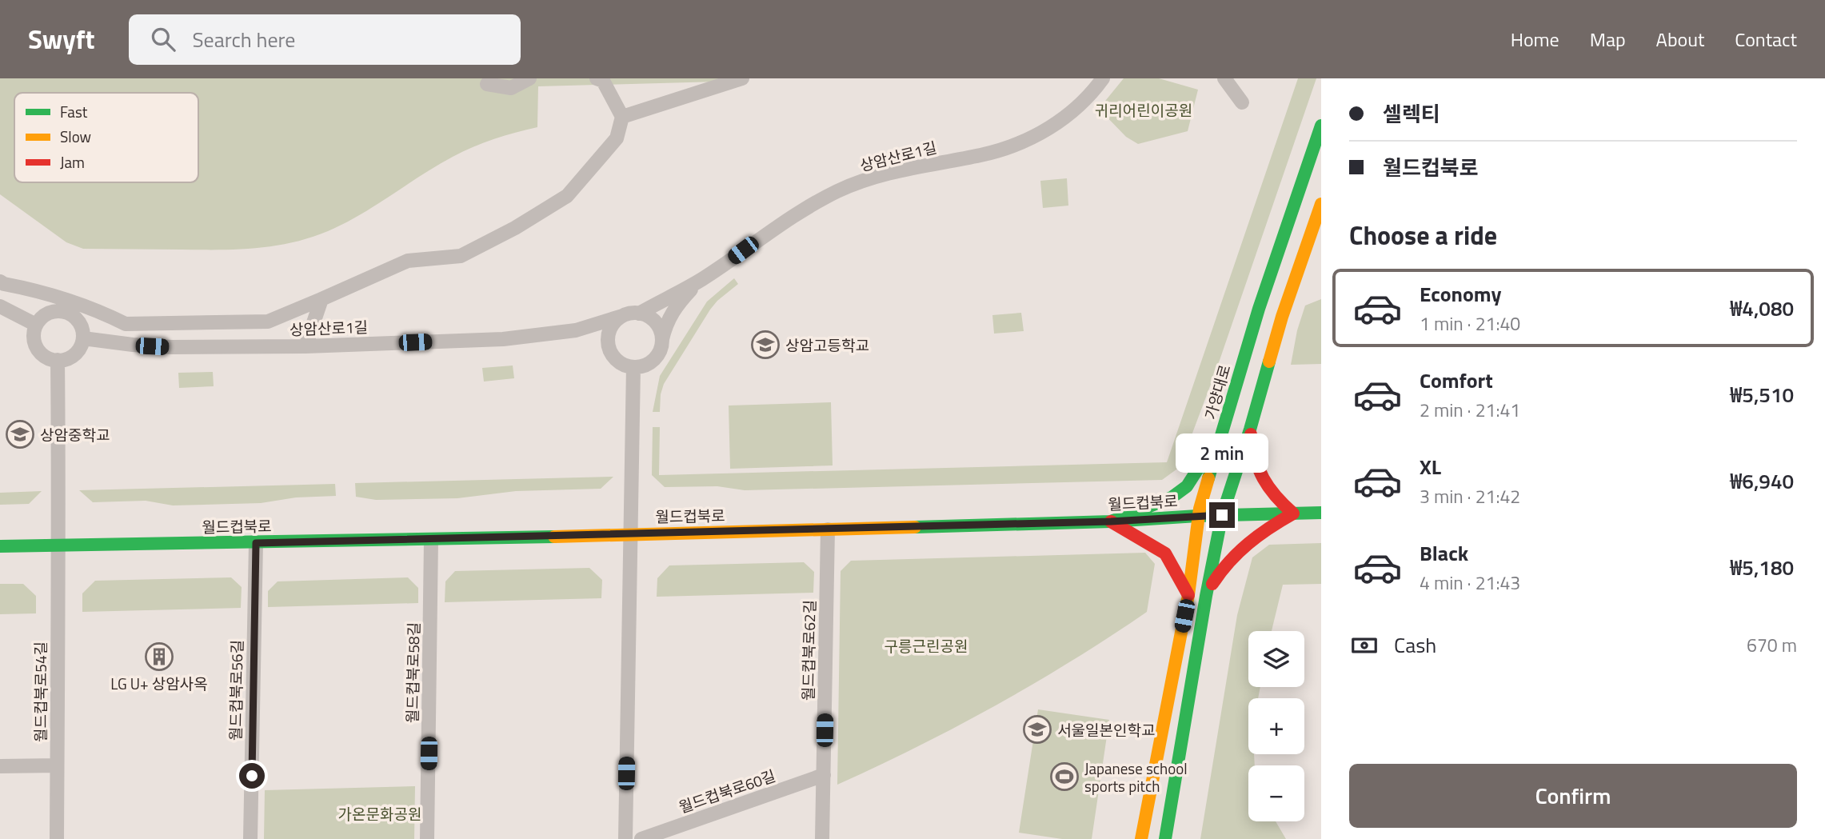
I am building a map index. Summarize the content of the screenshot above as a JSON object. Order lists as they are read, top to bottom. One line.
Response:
{"streets":{"main road":["가양대로","월드컵북로"],"street":["상암산로1길","월드컵북로62길","월드컵북로58길","월드컵북로56길","월드컵북로54길","월드컵북로60길"]},"crossings":[["가양대로","월드컵북로"],["월드컵북로","월드컵북로62길"],["월드컵북로","월드컵북로58길"],["월드컵북로","월드컵북로56길"],["월드컵북로","월드컵북로54길"],["월드컵북로62길","월드컵북로60길"]],"parks":["귀리어린이공원","구릉근린공원","가온문화공원"],"places":{"school or university":["상암고등학교","상암중학교","서울일본인학교"],"building":["LG U+ 상암사옥"],"sports":["Japanese school sports pitch"]},"legend":["Fast","Slow","Jam"],"page":{"header":"Swyft","search":"Search here","nav":["Home","Map","About","Contact"],"banner":["셀렉티","월드컵북로"],"heading":"Choose a ride","list":[{"name":"Economy","note":"1 min · 21:40","value":"₩4,080"},{"name":"Comfort","note":"2 min · 21:41","value":"₩5,510"},{"name":"XL","note":"3 min · 21:42","value":"₩6,940"},{"name":"Black","note":"4 min · 21:43","value":"₩5,180"}],"bubble":"2 min","pay":["Cash","670 m"],"map_buttons":["+","−"],"buttons":"Confirm"}}
